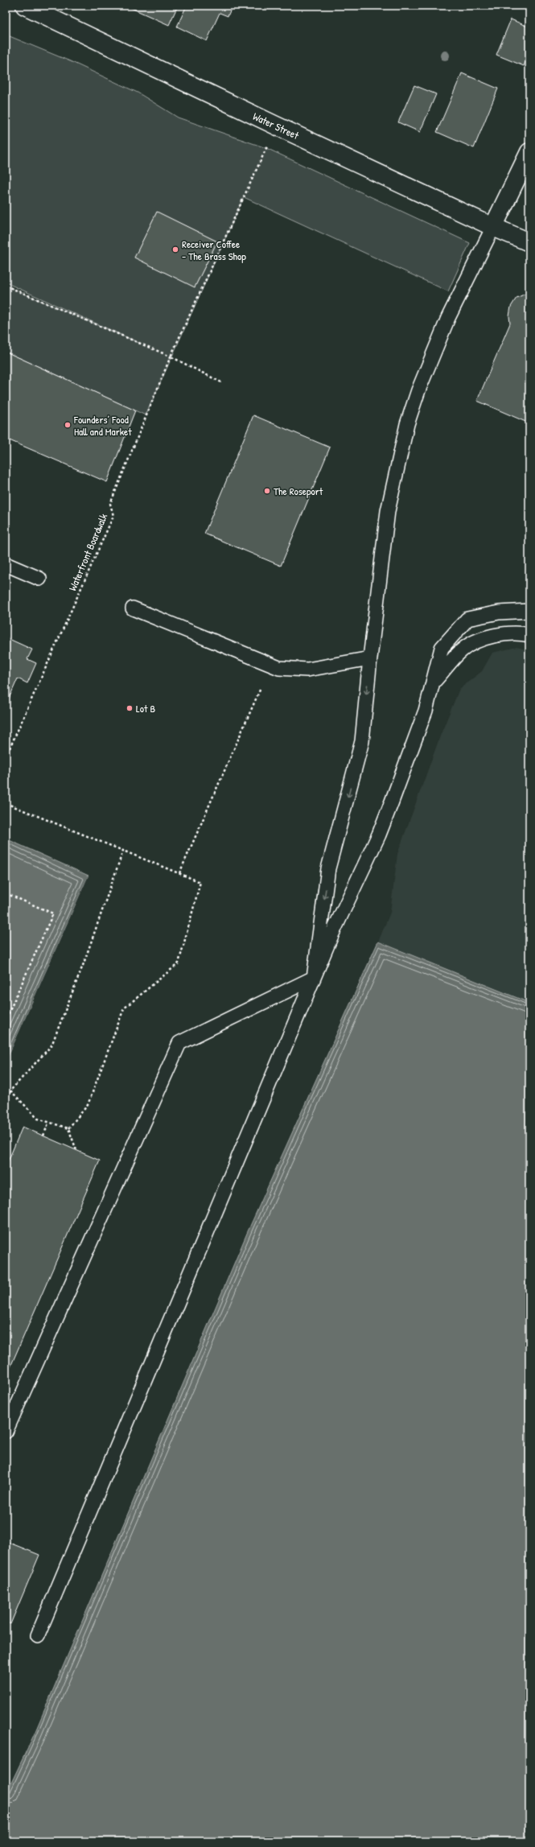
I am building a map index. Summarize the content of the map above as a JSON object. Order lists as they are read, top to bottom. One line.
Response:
{"streets":{"street":["Water Street"],"path":["Waterfront Boardwalk"]},"crossings":[["Water Street","Waterfront Boardwalk"]],"places":["Receiver Coffee - The Brass Shop","Founders’ Food Hall and Market","The Roseport","Lot B"]}
